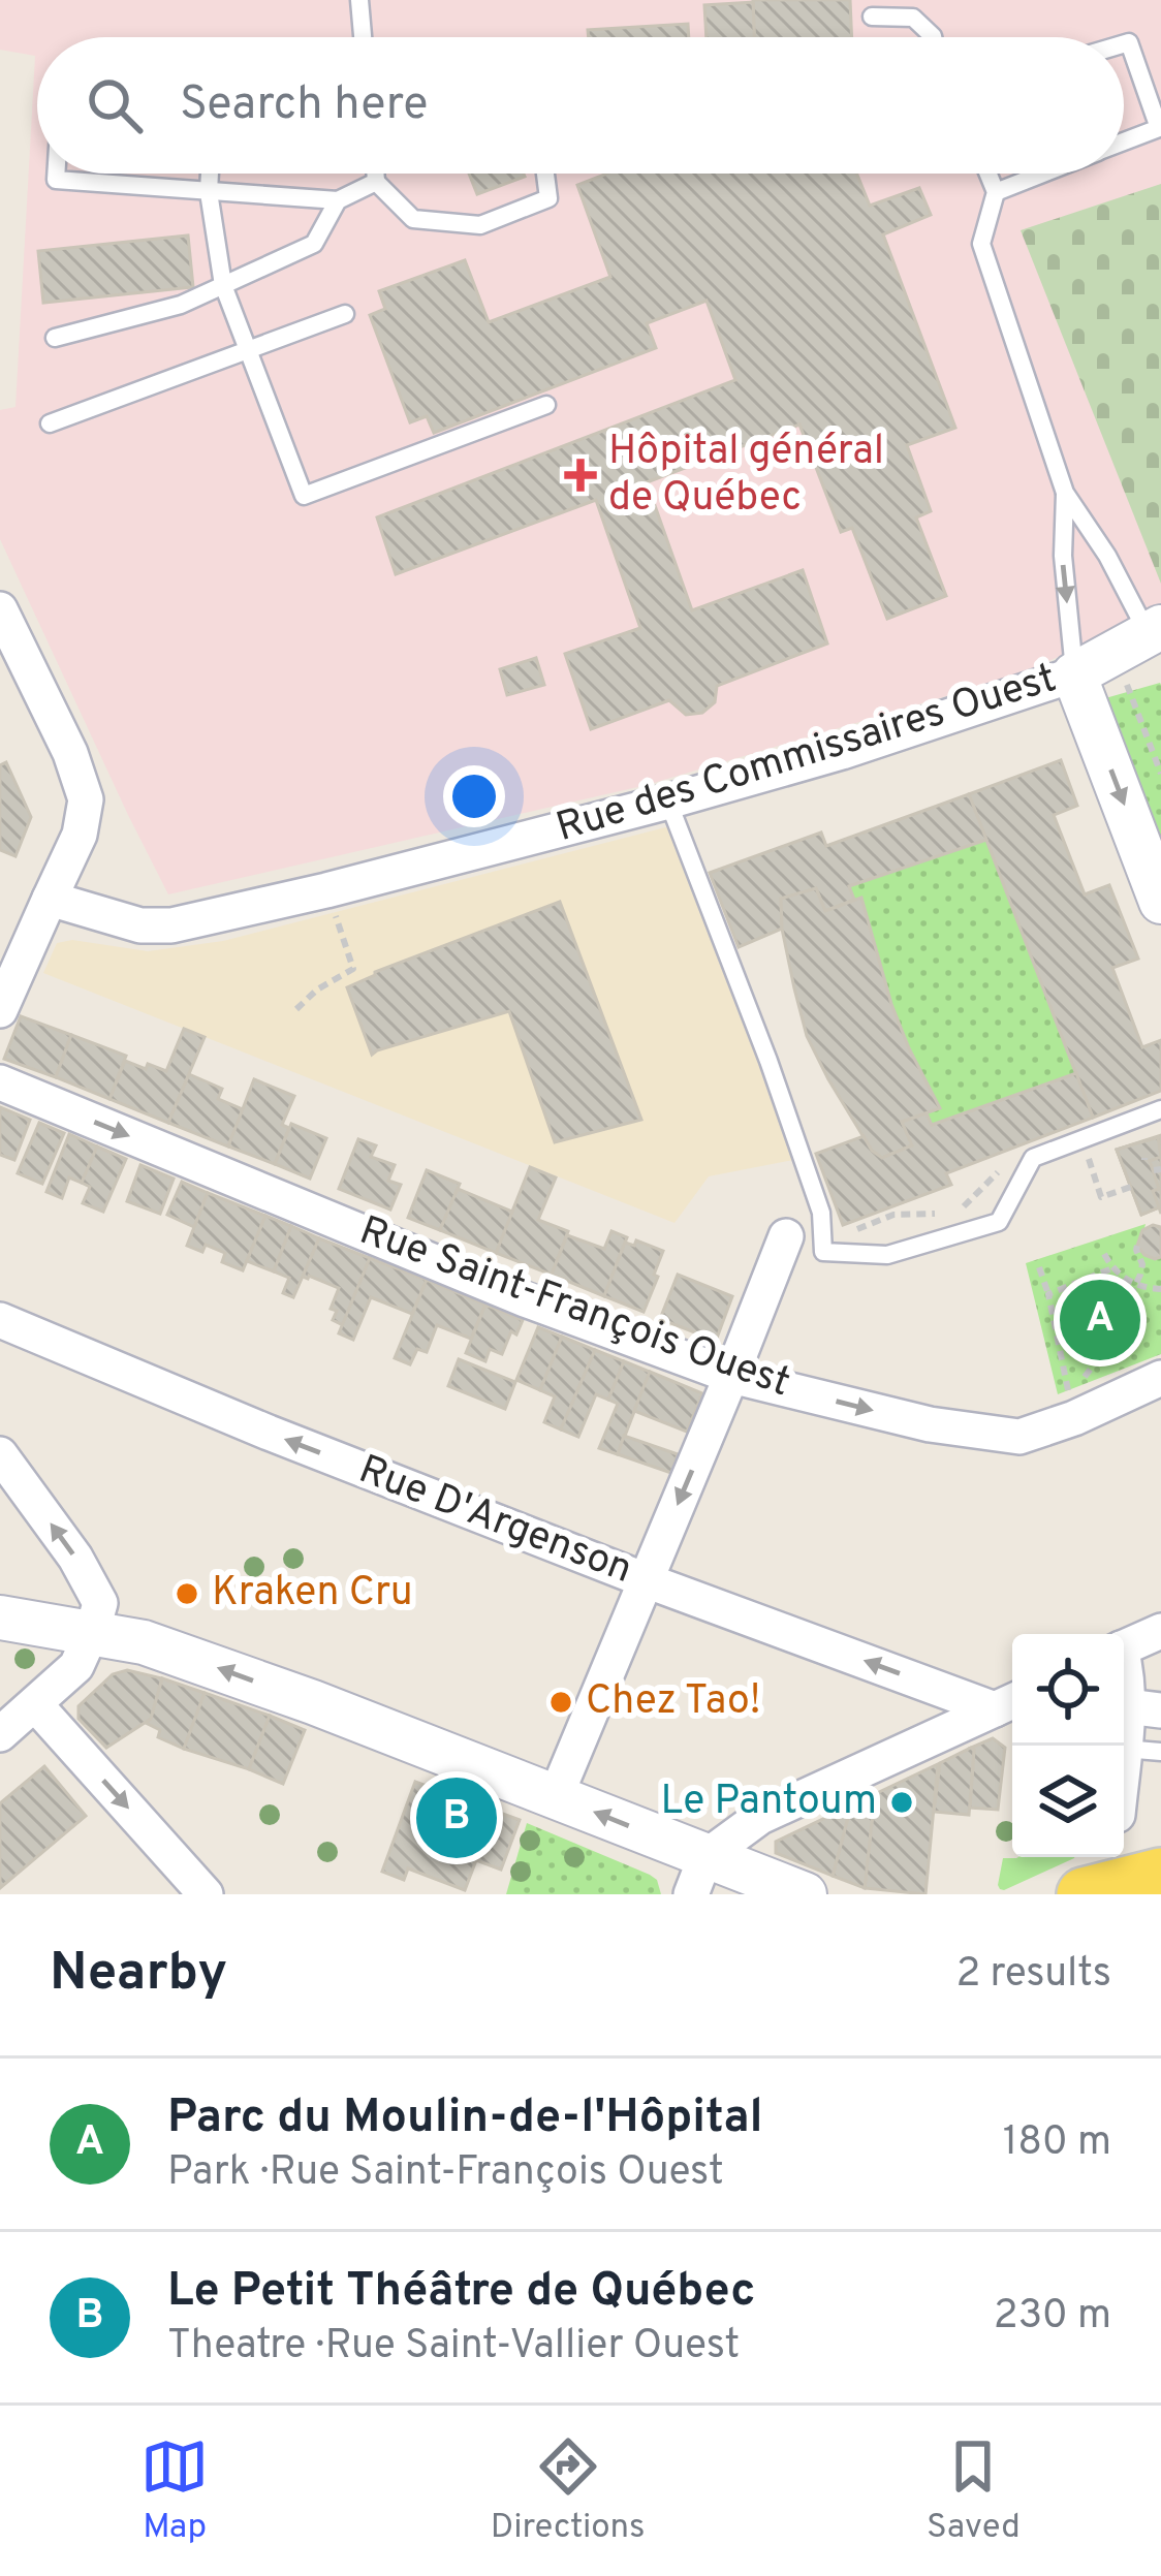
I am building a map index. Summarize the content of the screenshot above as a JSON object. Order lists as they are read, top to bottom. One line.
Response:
{"streets":{"street":["Rue des Commissaires Ouest","Rue Saint-François Ouest","Rue D'Argenson"]},"one_way":["Rue Saint-François Ouest"],"places":{"health":["Hôpital général de Québec"],"other":["Kraken Cru","Chez Tao!","Le Pantoum"]},"page":{"search":"Search here","pins":["A","B"],"heading":["Nearby","2 results"],"list":[{"mark":"A","name":"Parc du Moulin-de-l'Hôpital","note":"Park · Rue Saint-François Ouest","value":"180 m"},{"mark":"B","name":"Le Petit Théâtre de Québec","note":"Theatre · Rue Saint-Vallier Ouest","value":"230 m"}],"nav":["Map","Directions","Saved"]}}
